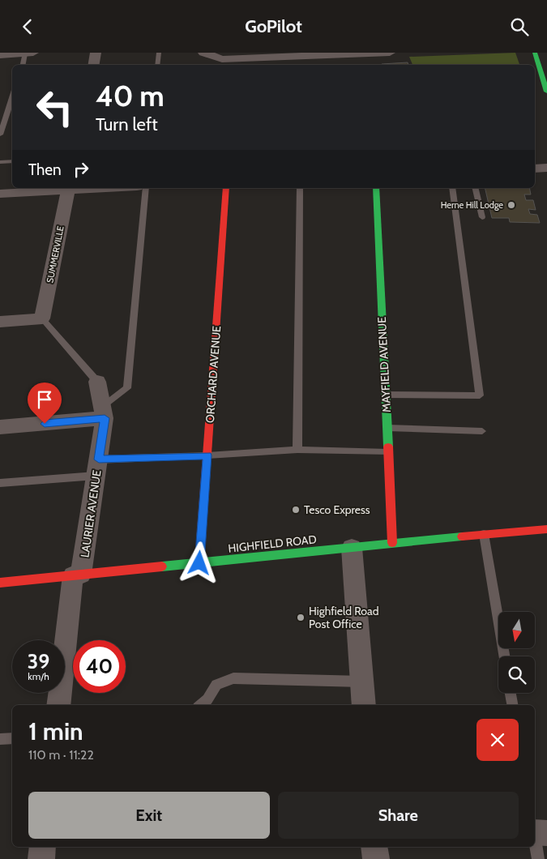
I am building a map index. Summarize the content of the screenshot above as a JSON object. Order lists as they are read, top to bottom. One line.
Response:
{"streets":{"street":["SUMMERVILLE","MAYFIELD AVENUE","ORCHARD AVENUE","LAURIER AVENUE","HIGHFIELD ROAD"]},"crossings":[["MAYFIELD AVENUE","HIGHFIELD ROAD"],["ORCHARD AVENUE","HIGHFIELD ROAD"],["LAURIER AVENUE","HIGHFIELD ROAD"]],"places":["Herne Hill Lodge","Tesco Express","Highfield Road Post Office"],"north":"bottom","page":{"header":"GoPilot","turn":["40 m","Turn left"],"then":"Then","speed":"39 km/h","limit":"40","heading":["1 min","110 m · 11:22"],"buttons":["Exit","Share"]}}
